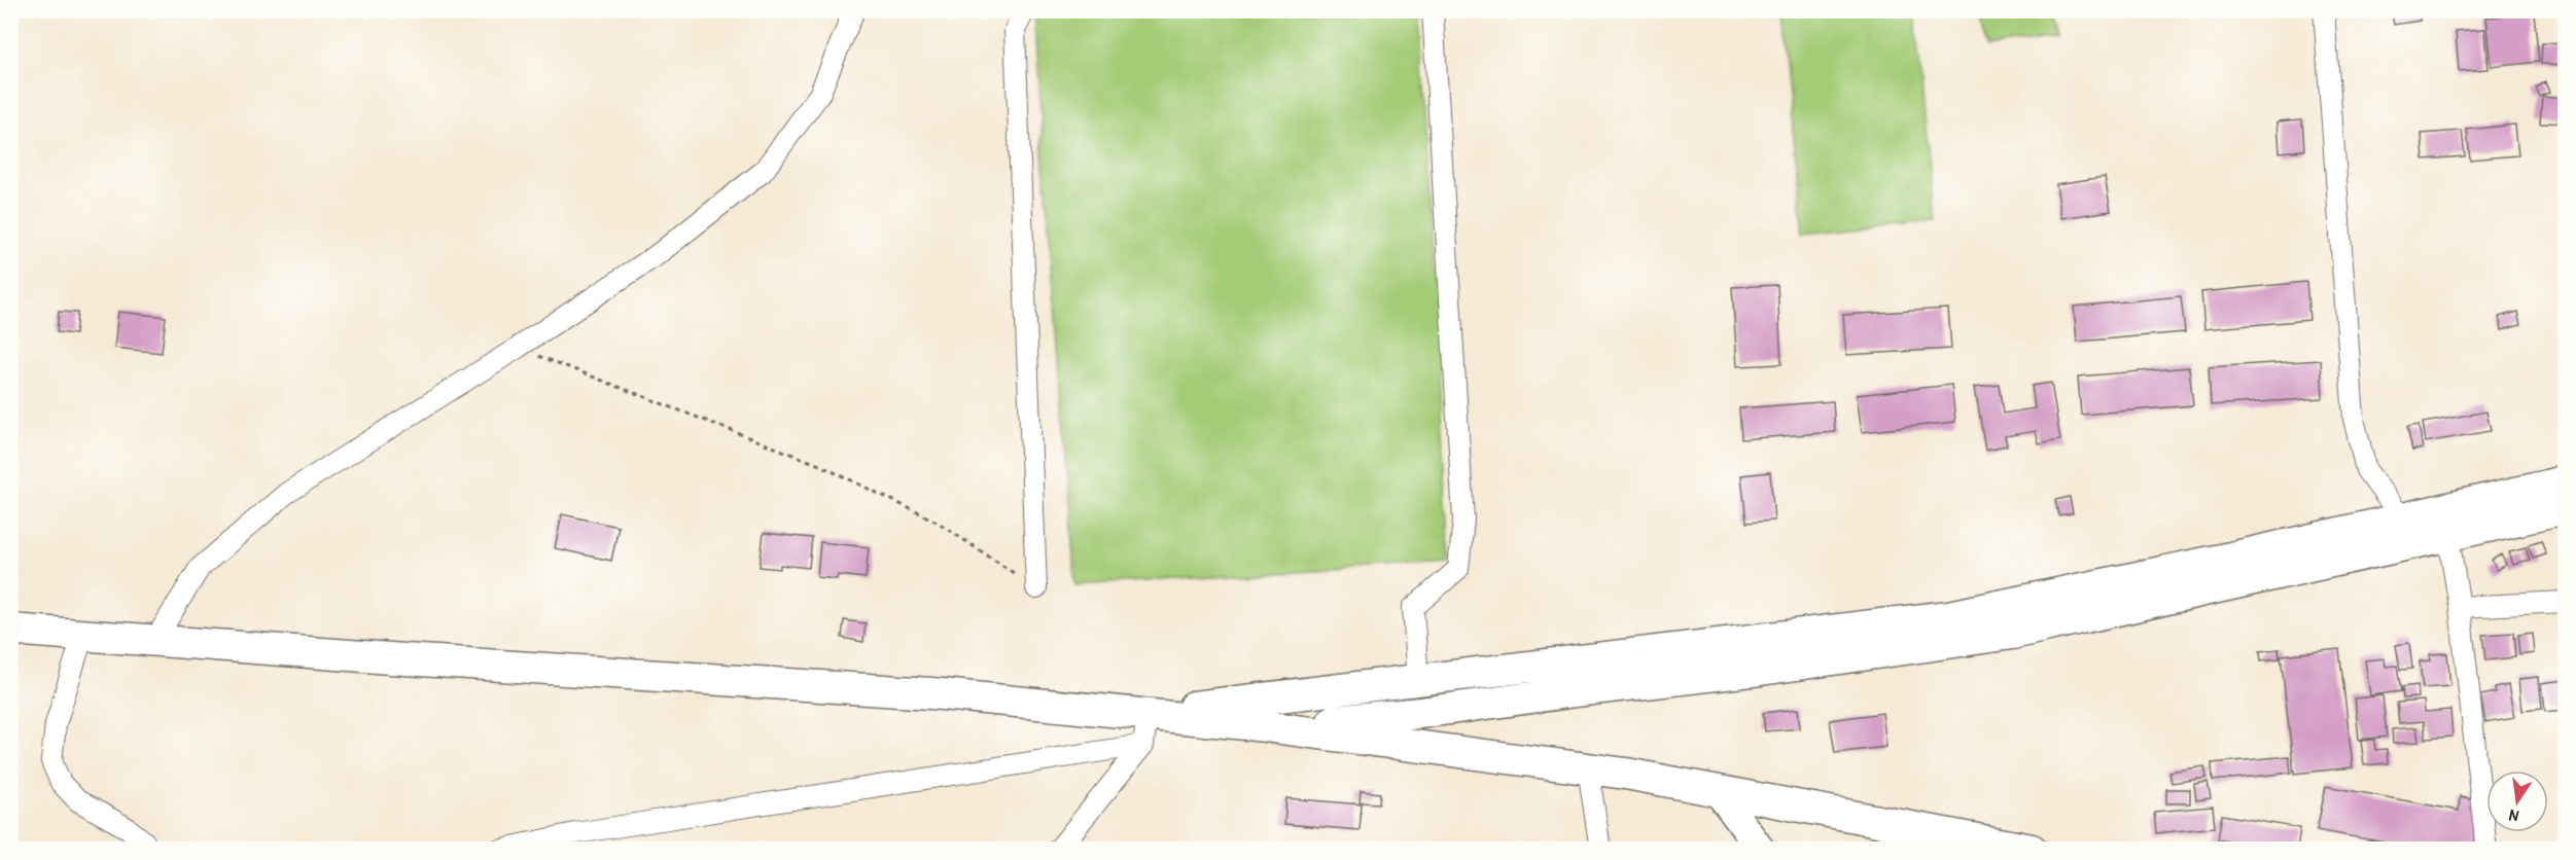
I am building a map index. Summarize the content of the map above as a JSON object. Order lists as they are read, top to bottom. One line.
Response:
{"north":"bottom"}
